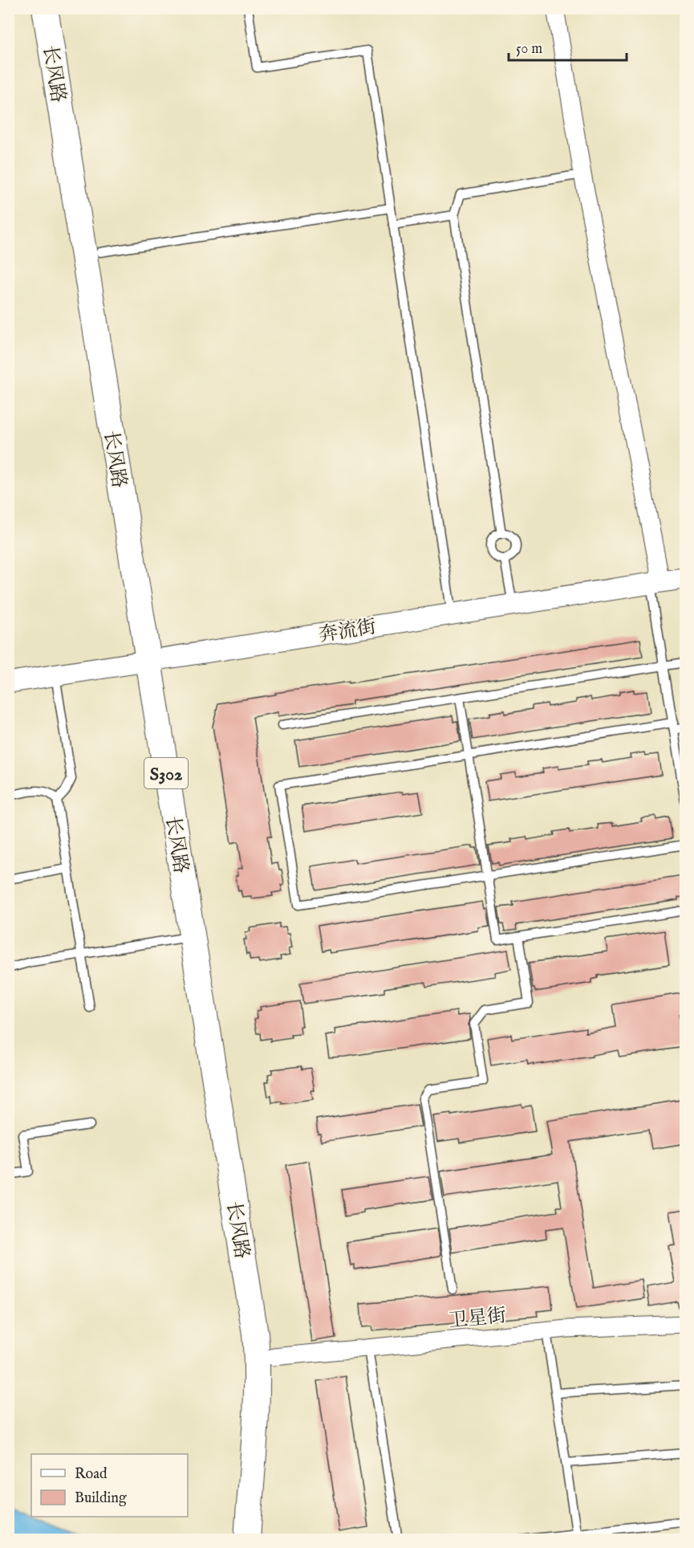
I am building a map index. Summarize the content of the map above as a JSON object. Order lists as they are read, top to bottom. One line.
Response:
{"streets":{"main road":["长风路","S302"],"street":["奔流街","卫星街"]},"crossings":[["长风路","奔流街"],["长风路","卫星街"]],"legend":["Road","Building"],"scale_bar":"50 m"}
